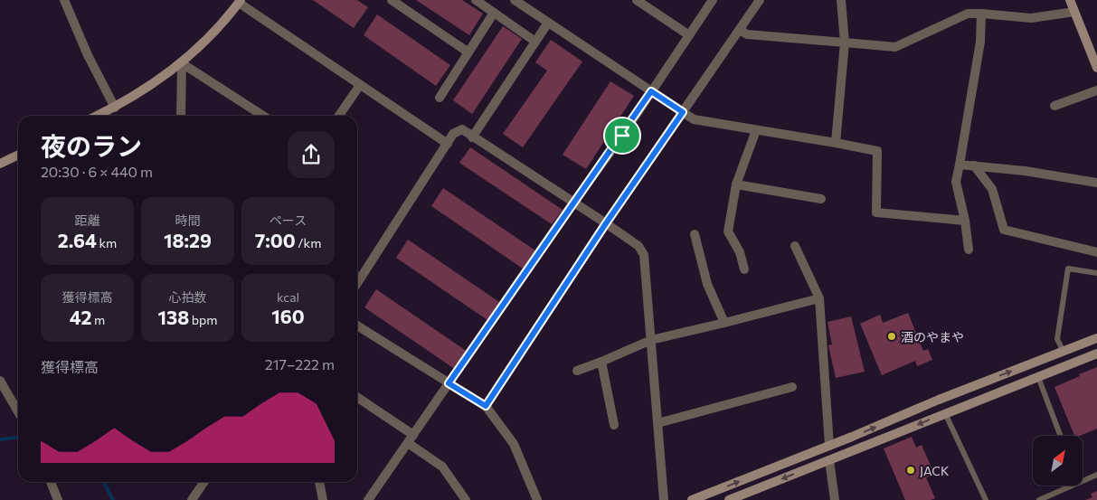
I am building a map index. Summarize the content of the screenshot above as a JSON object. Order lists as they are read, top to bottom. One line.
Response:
{"places":["酒のやまや","JACK"],"north":"top right","page":{"heading":["夜のラン","20:30 · 6 × 440 m"],"stats":[["距離","2.64 km"],["時間","18:29"],["ペース","7:00 /km"],["獲得標高","42 m"],["心拍数","138 bpm"],["kcal","160"]],"chart":["獲得標高","217–222 m"]}}
